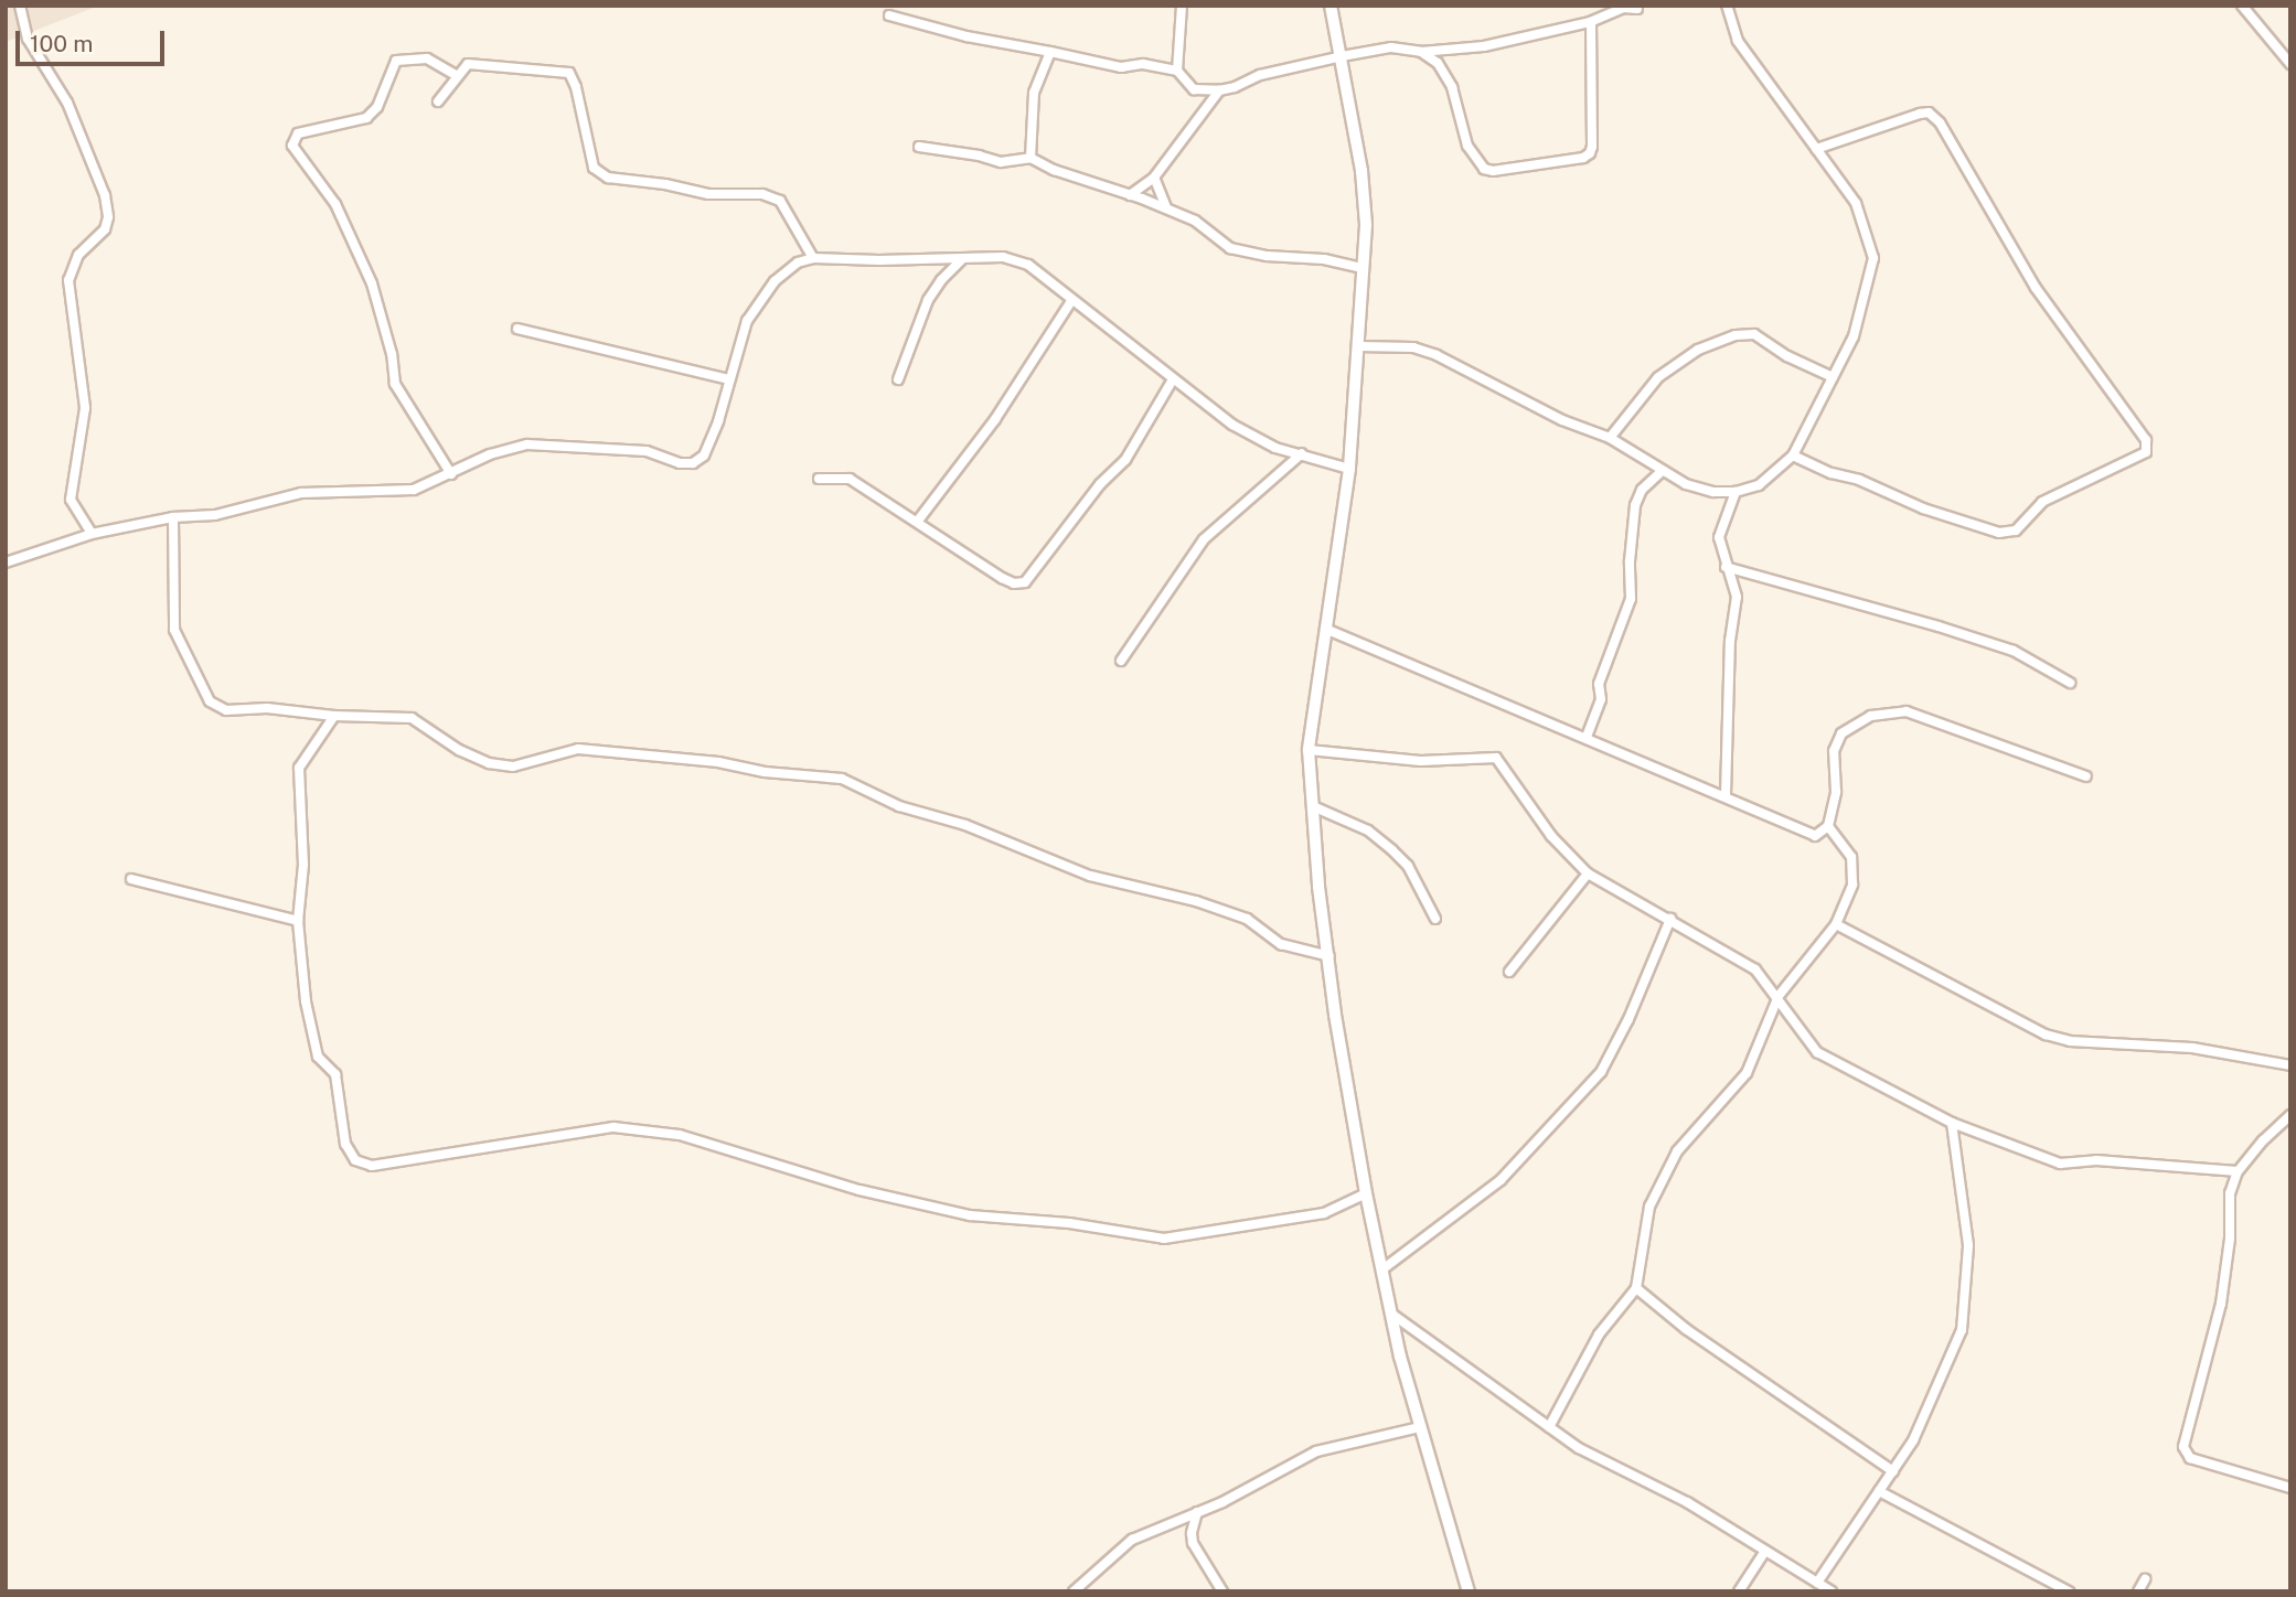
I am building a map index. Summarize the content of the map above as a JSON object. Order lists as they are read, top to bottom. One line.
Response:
{"scale_bar":"100 m"}
